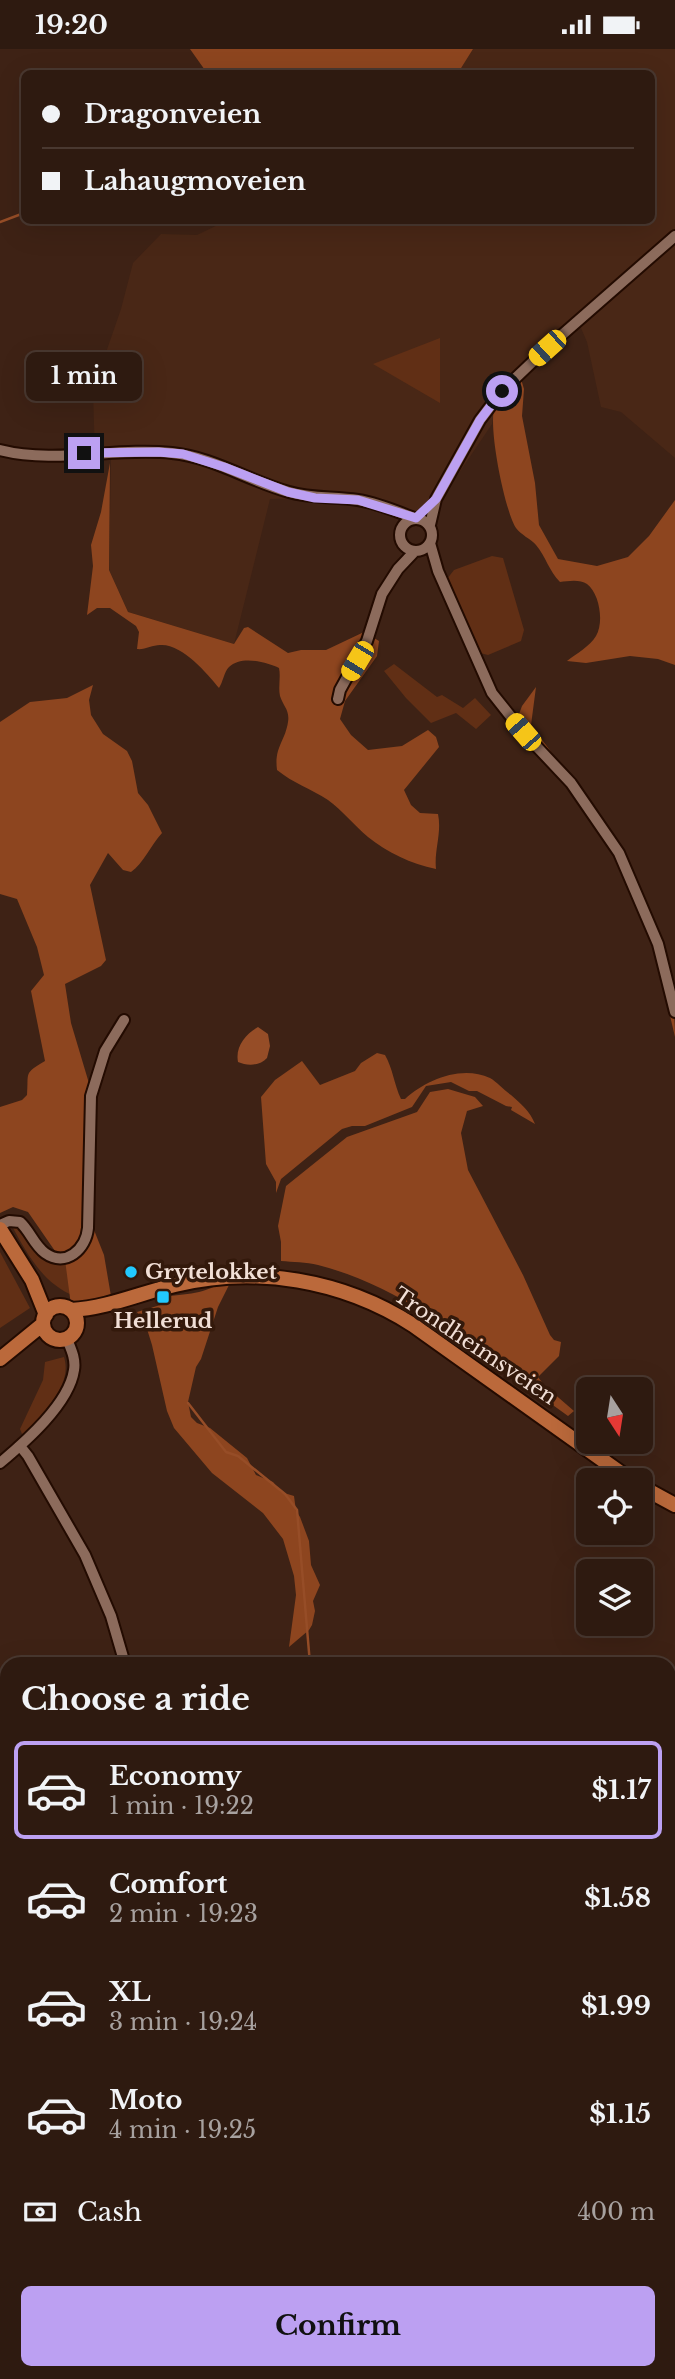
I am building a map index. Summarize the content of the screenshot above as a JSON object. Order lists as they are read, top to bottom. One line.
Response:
{"streets":{"main road":["Trondheimsveien"]},"places":{"other":["Grytelokket"],"transit":["Hellerud"]},"north":"bottom","page":{"status":"19:20","banner":["Dragonveien","Lahaugmoveien"],"bubble":"1 min","heading":"Choose a ride","list":[{"name":"Economy","note":"1 min · 19:22","value":"$1.17"},{"name":"Comfort","note":"2 min · 19:23","value":"$1.58"},{"name":"XL","note":"3 min · 19:24","value":"$1.99"},{"name":"Moto","note":"4 min · 19:25","value":"$1.15"}],"pay":["Cash","400 m"],"buttons":"Confirm"}}
